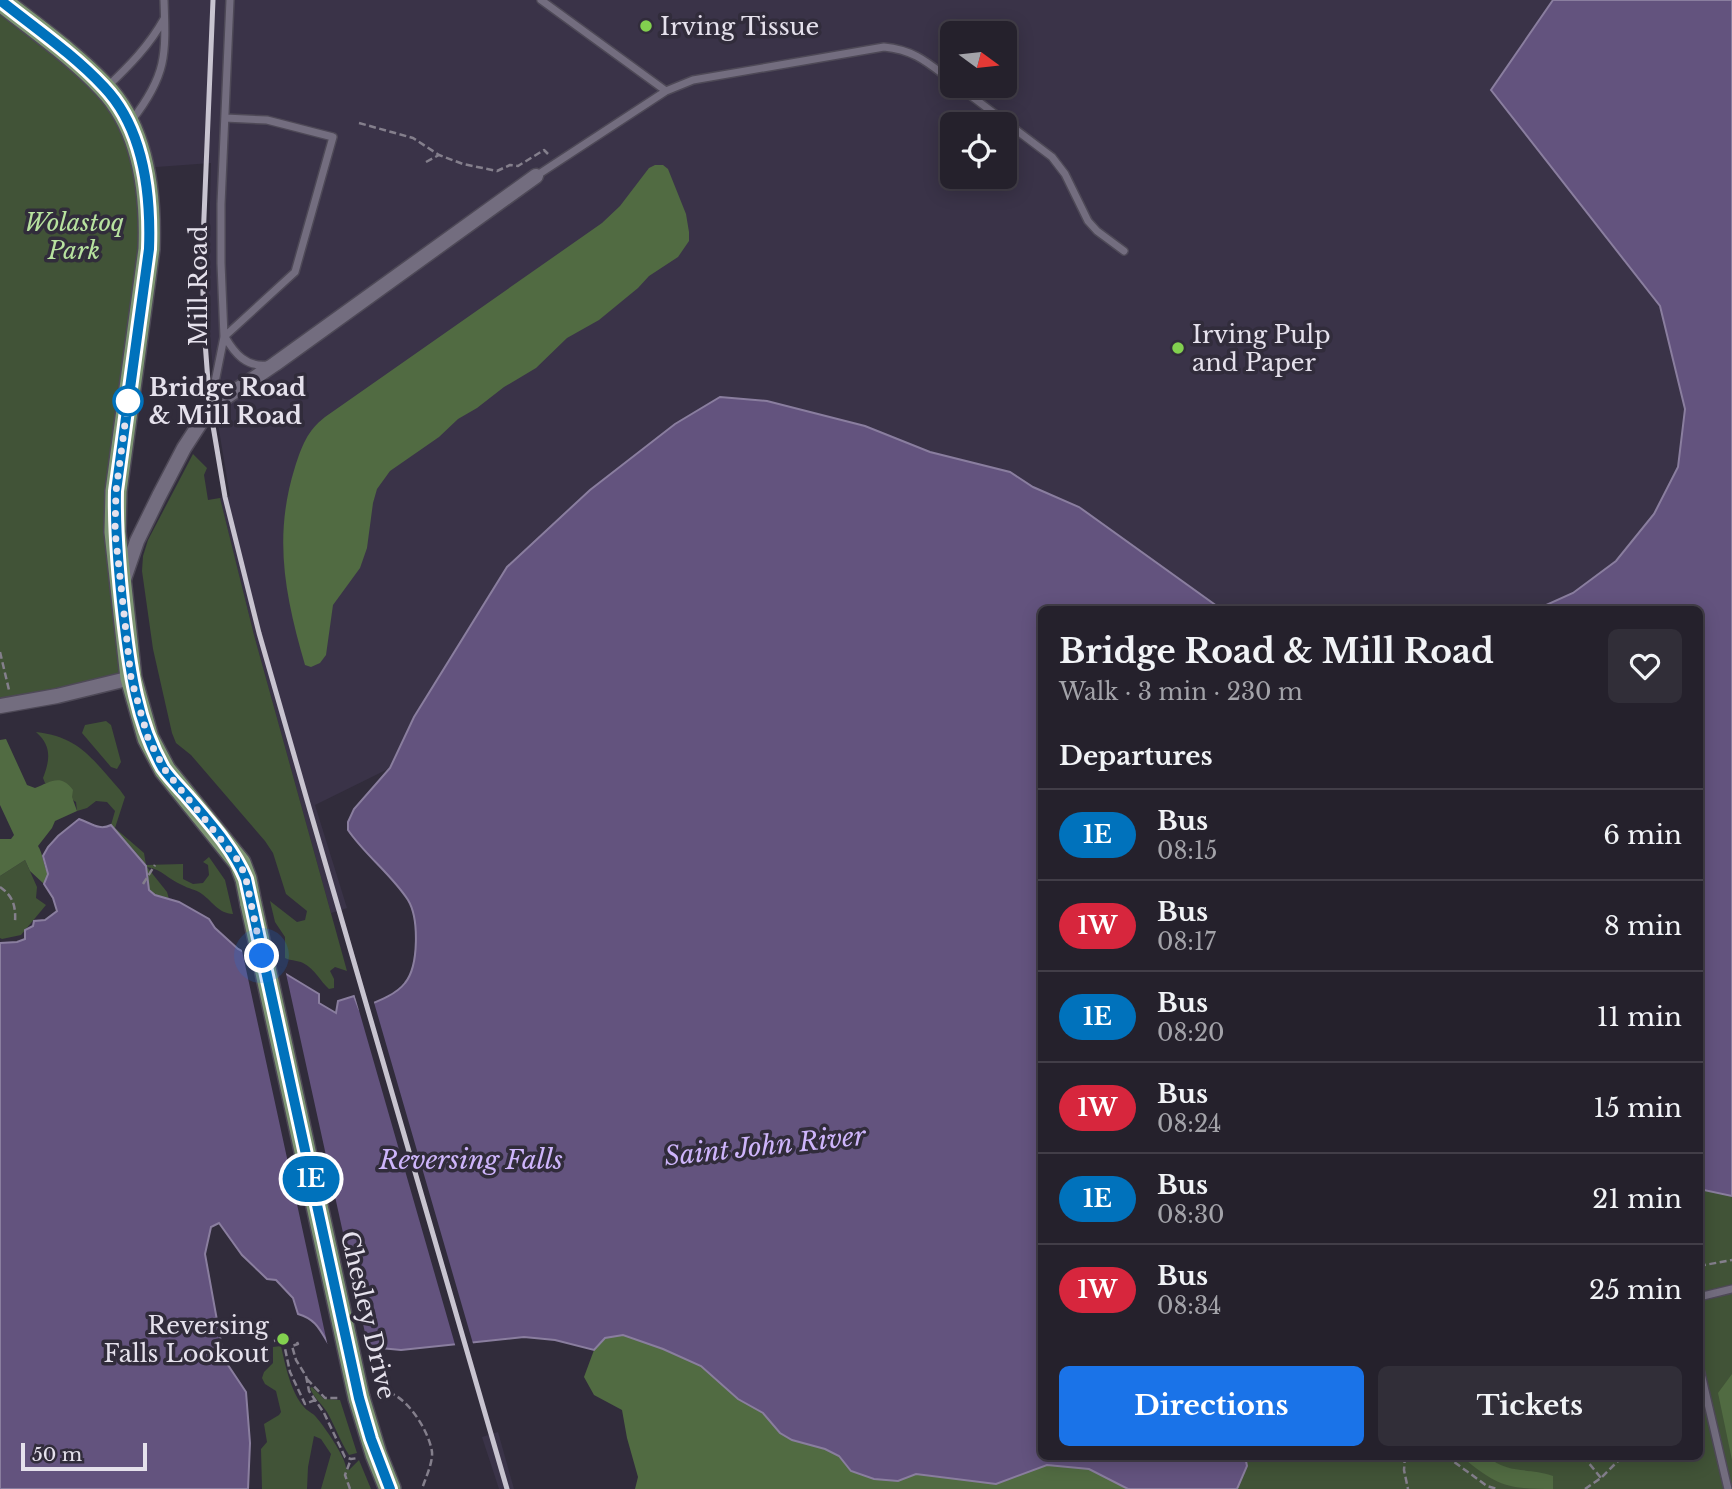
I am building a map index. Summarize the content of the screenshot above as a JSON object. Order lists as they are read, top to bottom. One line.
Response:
{"streets":{"main road":["Chesley Drive"],"street":["Mill Road"]},"crossings":[["Mill Road","Chesley Drive"]],"water":["Saint John River","Reversing Falls"],"parks":["Wolastoq Park"],"places":["Irving Tissue","Irving Pulp and Paper","Bridge Road & Mill Road","Reversing Falls Lookout"],"lines":["bus line 1E"],"scale_bar":"50 m","north":"right","page":{"on_map":"1E","heading":[["Bridge Road & Mill Road","Walk · 3 min · 230 m"],"Departures"],"list":[{"mark":"1E","name":"Bus","note":"08:15","value":"6 min"},{"mark":"1W","name":"Bus","note":"08:17","value":"8 min"},{"mark":"1E","name":"Bus","note":"08:20","value":"11 min"},{"mark":"1W","name":"Bus","note":"08:24","value":"15 min"},{"mark":"1E","name":"Bus","note":"08:30","value":"21 min"},{"mark":"1W","name":"Bus","note":"08:34","value":"25 min"}],"buttons":["Directions","Tickets"],"scale":"50 m"}}
